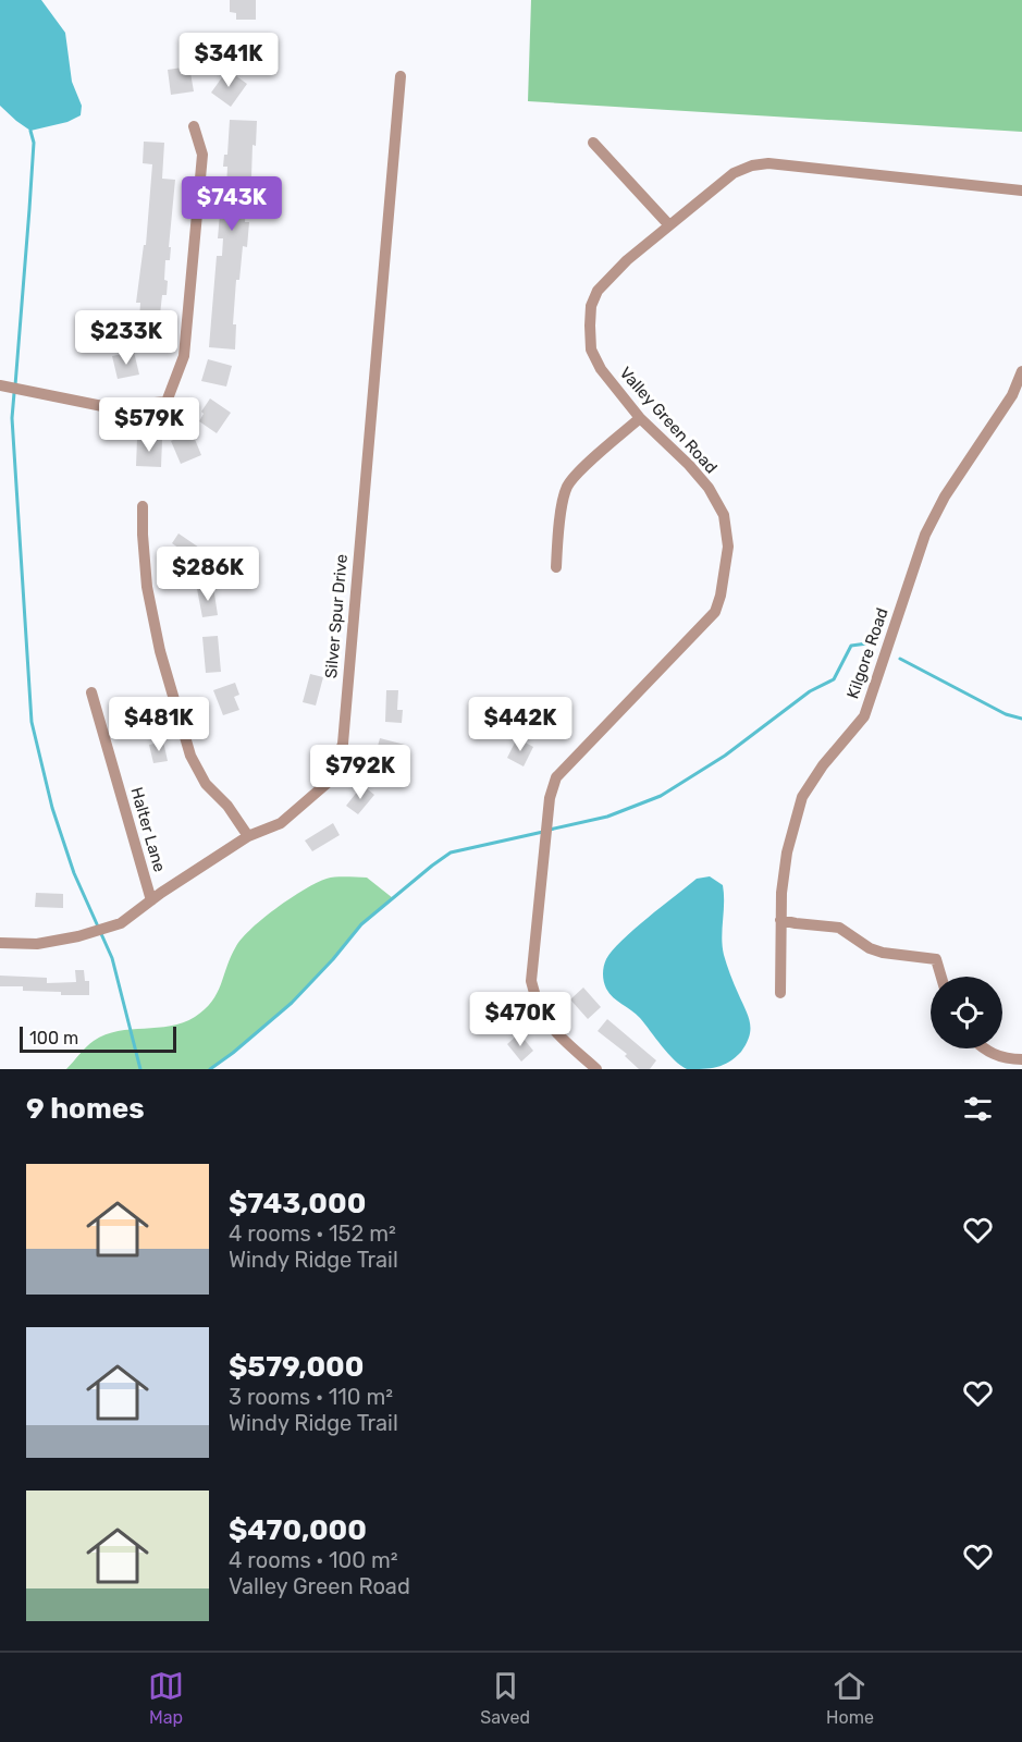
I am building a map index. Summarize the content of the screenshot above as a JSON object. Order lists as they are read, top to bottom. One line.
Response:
{"streets":{"street":["Valley Green Road","Silver Spur Drive","Kilgore Road","Halter Lane"]},"crossings":[["Silver Spur Drive","Halter Lane"]],"scale_bar":"100 m","page":{"price":["$341K","$743K","$233K","$579K","$286K","$481K","$442K","$792K","$470K"],"scale":"100 m","heading":"9 homes","list":[{"name":"$743,000","note":"4 rooms · 152 m² · Windy Ridge Trail"},{"name":"$579,000","note":"3 rooms · 110 m² · Windy Ridge Trail"},{"name":"$470,000","note":"4 rooms · 100 m² · Valley Green Road"}],"tabs":["Map","Saved","Home"]}}
